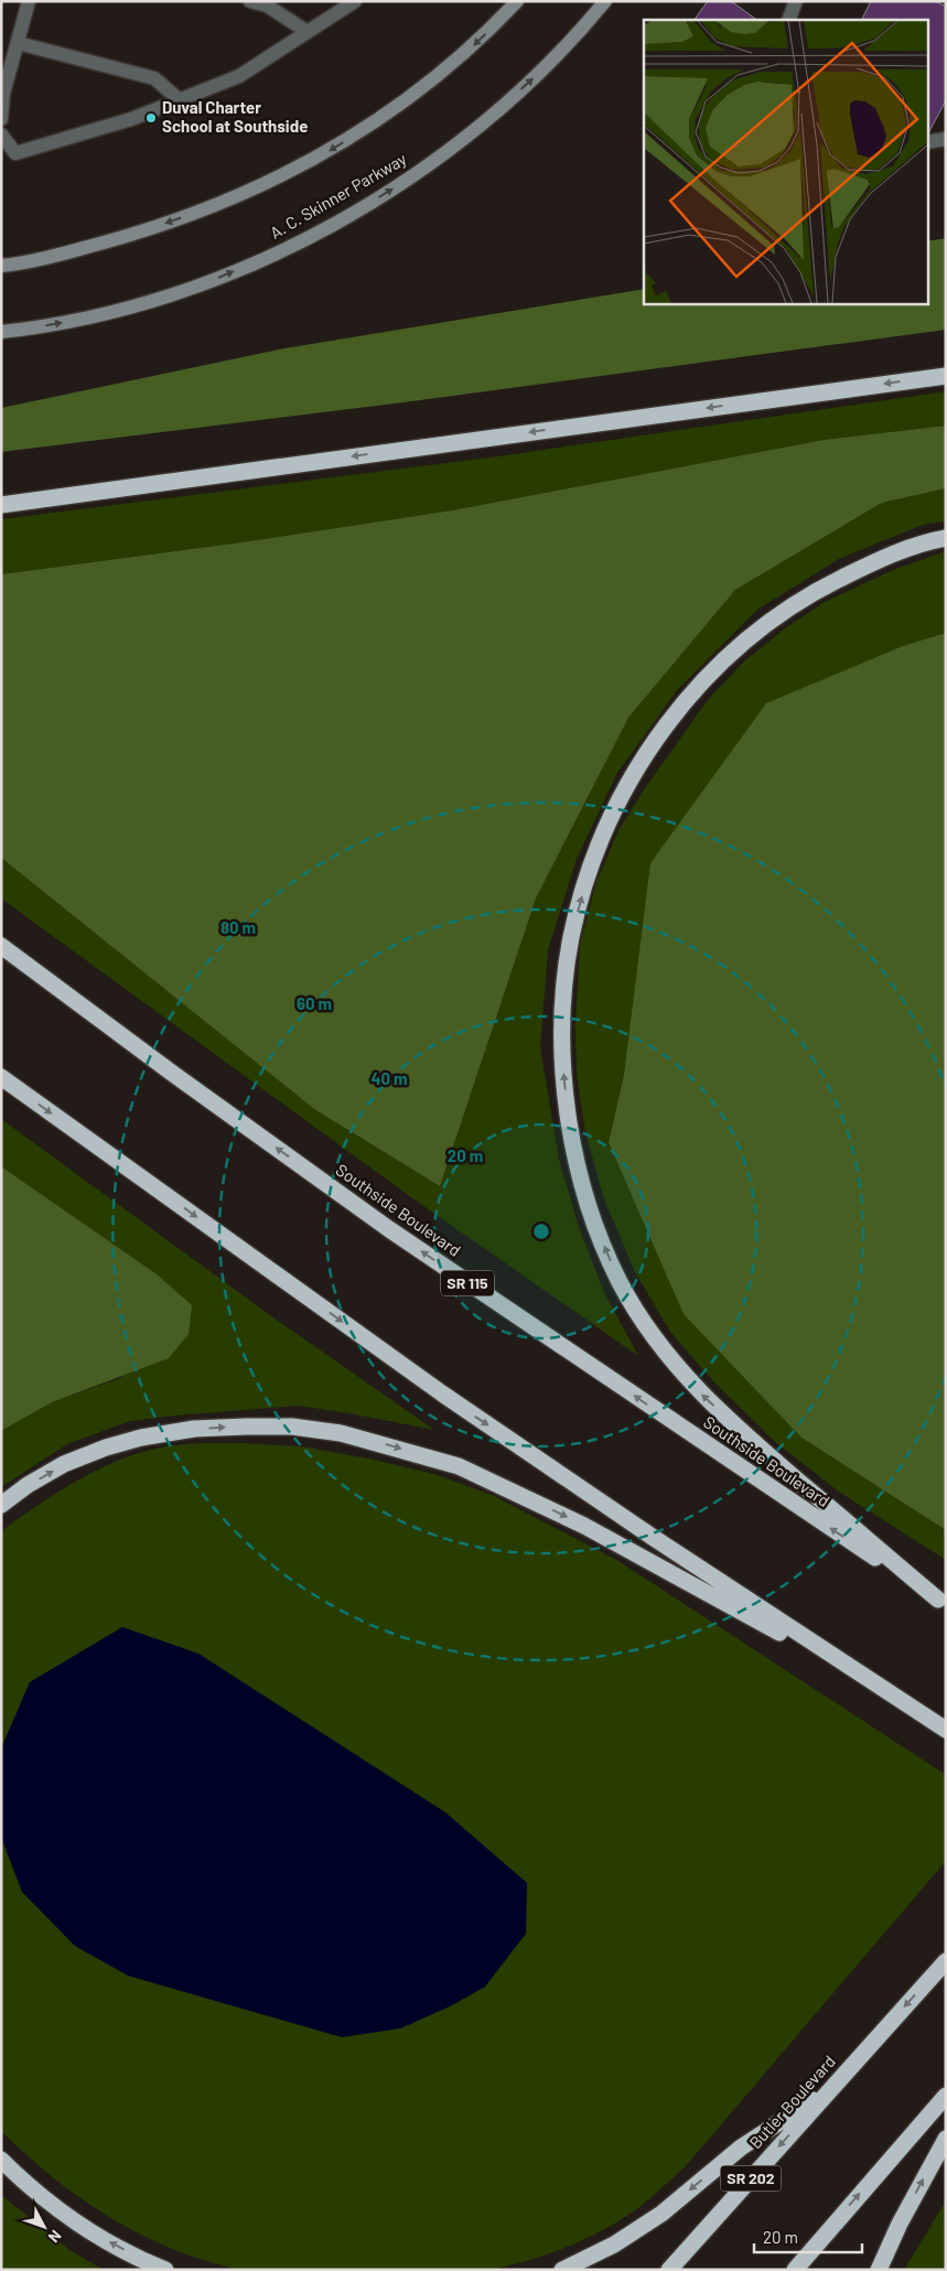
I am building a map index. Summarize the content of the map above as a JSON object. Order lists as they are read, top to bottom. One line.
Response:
{"streets":{"highway":["Southside Boulevard","SR 115","Butler Boulevard","SR 202"],"main road":["A. C. Skinner Parkway"]},"places":["Duval Charter School at Southside"],"scale_bar":"20 m","north":"bottom right","rings":["80 m","60 m","40 m","20 m"]}
